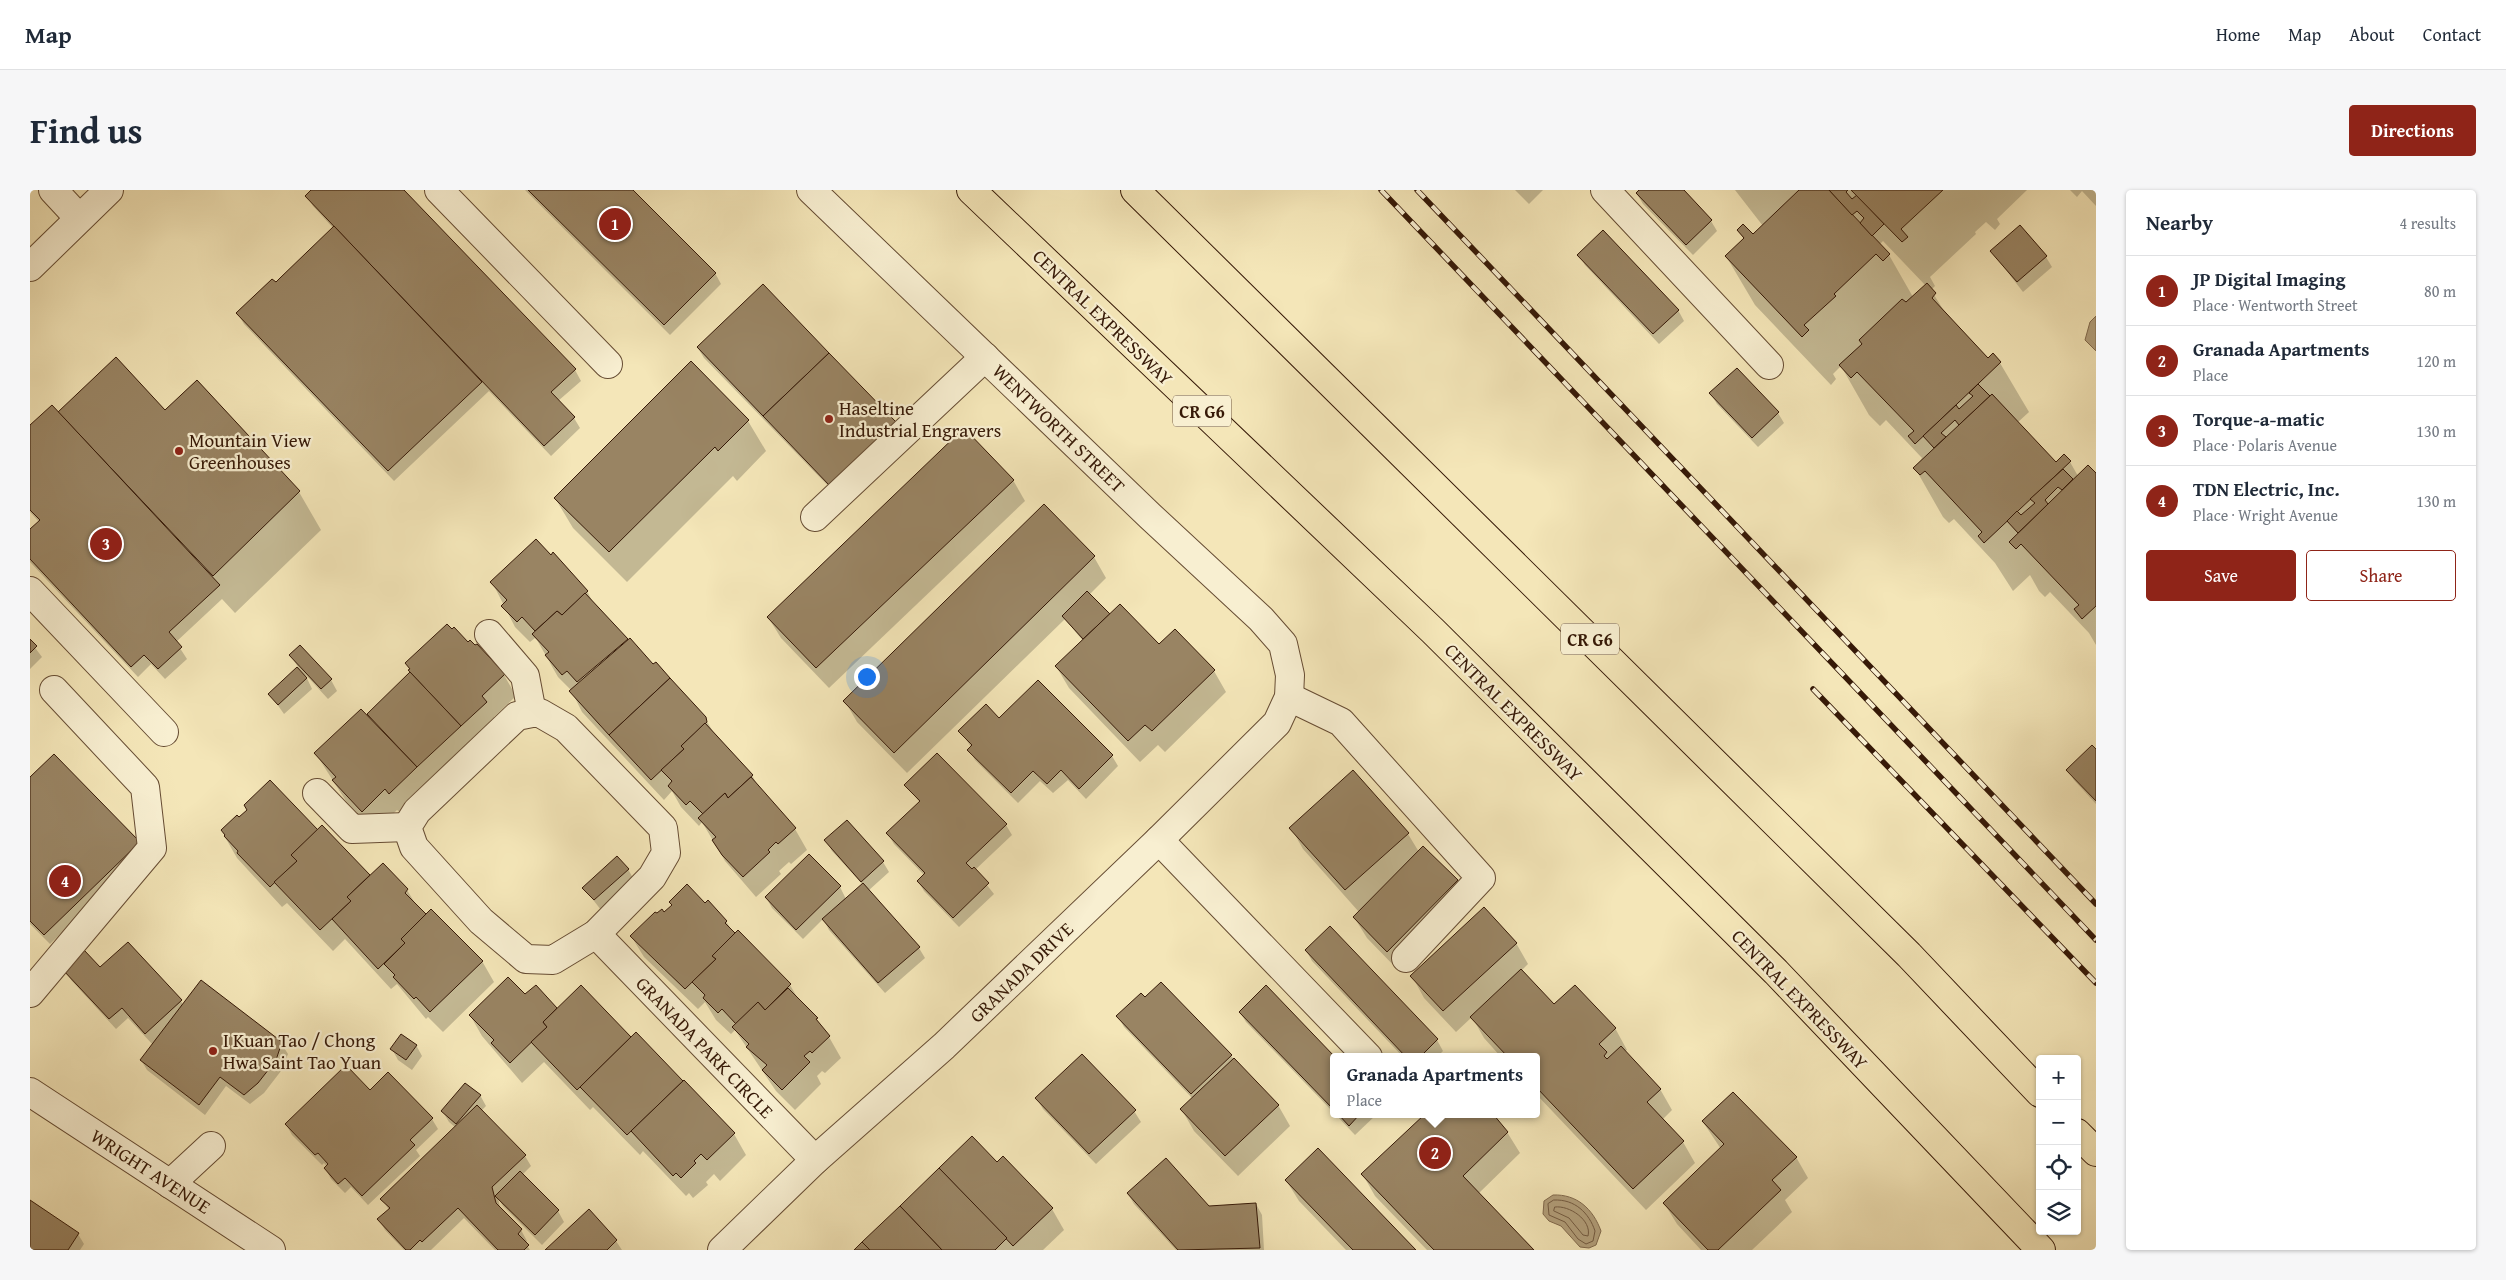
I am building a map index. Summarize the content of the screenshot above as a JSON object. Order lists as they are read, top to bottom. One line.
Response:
{"streets":{"highway":["CENTRAL EXPRESSWAY","CR G6"],"street":["WENTWORTH STREET","GRANADA DRIVE","GRANADA PARK CIRCLE","WRIGHT AVENUE"]},"crossings":[["WENTWORTH STREET","GRANADA DRIVE"],["GRANADA DRIVE","GRANADA PARK CIRCLE"]],"places":["Haseltine Industrial Engravers","Mountain View Greenhouses","I Kuan Tao / Chong Hwa Saint Tao Yuan"],"page":{"header":"Map","nav":["Home","Map","About","Contact"],"title":"Find us","buttons":["Directions",["Save","Share"]],"heading":["Nearby","4 results"],"pins":["1","3","4","2"],"list":[{"mark":"1","name":"JP Digital Imaging","note":"Place · Wentworth Street","value":"80 m"},{"mark":"2","name":"Granada Apartments","note":"Place","value":"120 m"},{"mark":"3","name":"Torque-a-matic","note":"Place · Polaris Avenue","value":"130 m"},{"mark":"4","name":"TDN Electric, Inc.","note":"Place · Wright Avenue","value":"130 m"}],"popup":["Granada Apartments","Place"],"map_buttons":["+","−"]}}
